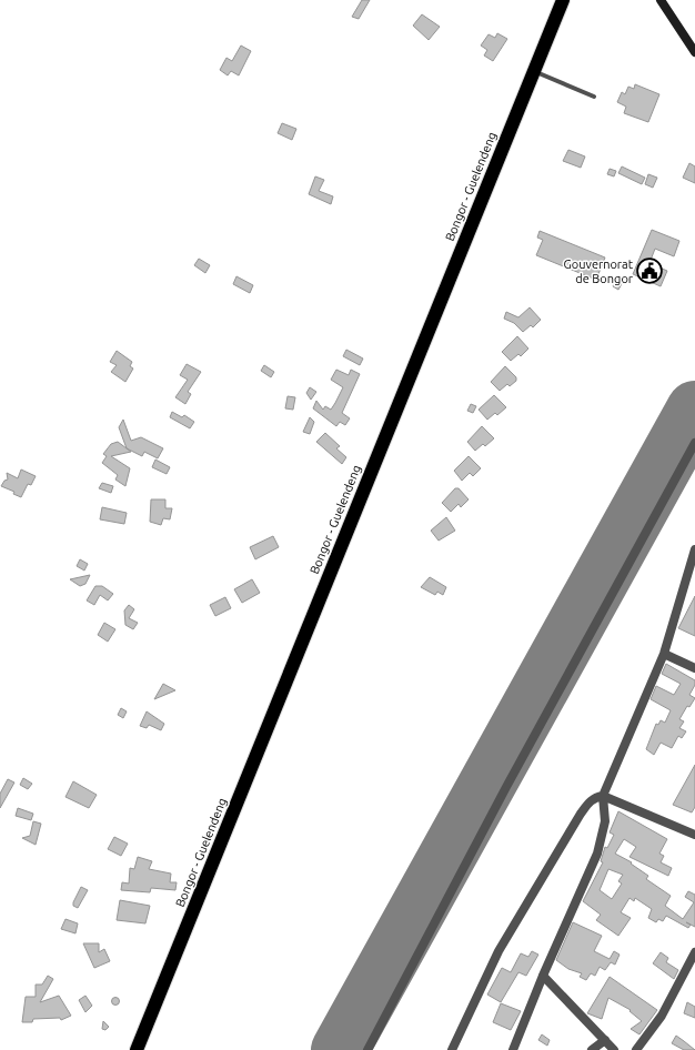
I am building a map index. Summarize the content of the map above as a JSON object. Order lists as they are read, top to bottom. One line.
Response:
{"streets":{"highway":["Bongor - Guelendeng"]},"places":{"public building":["Gouvernorat de Bongor"]}}
